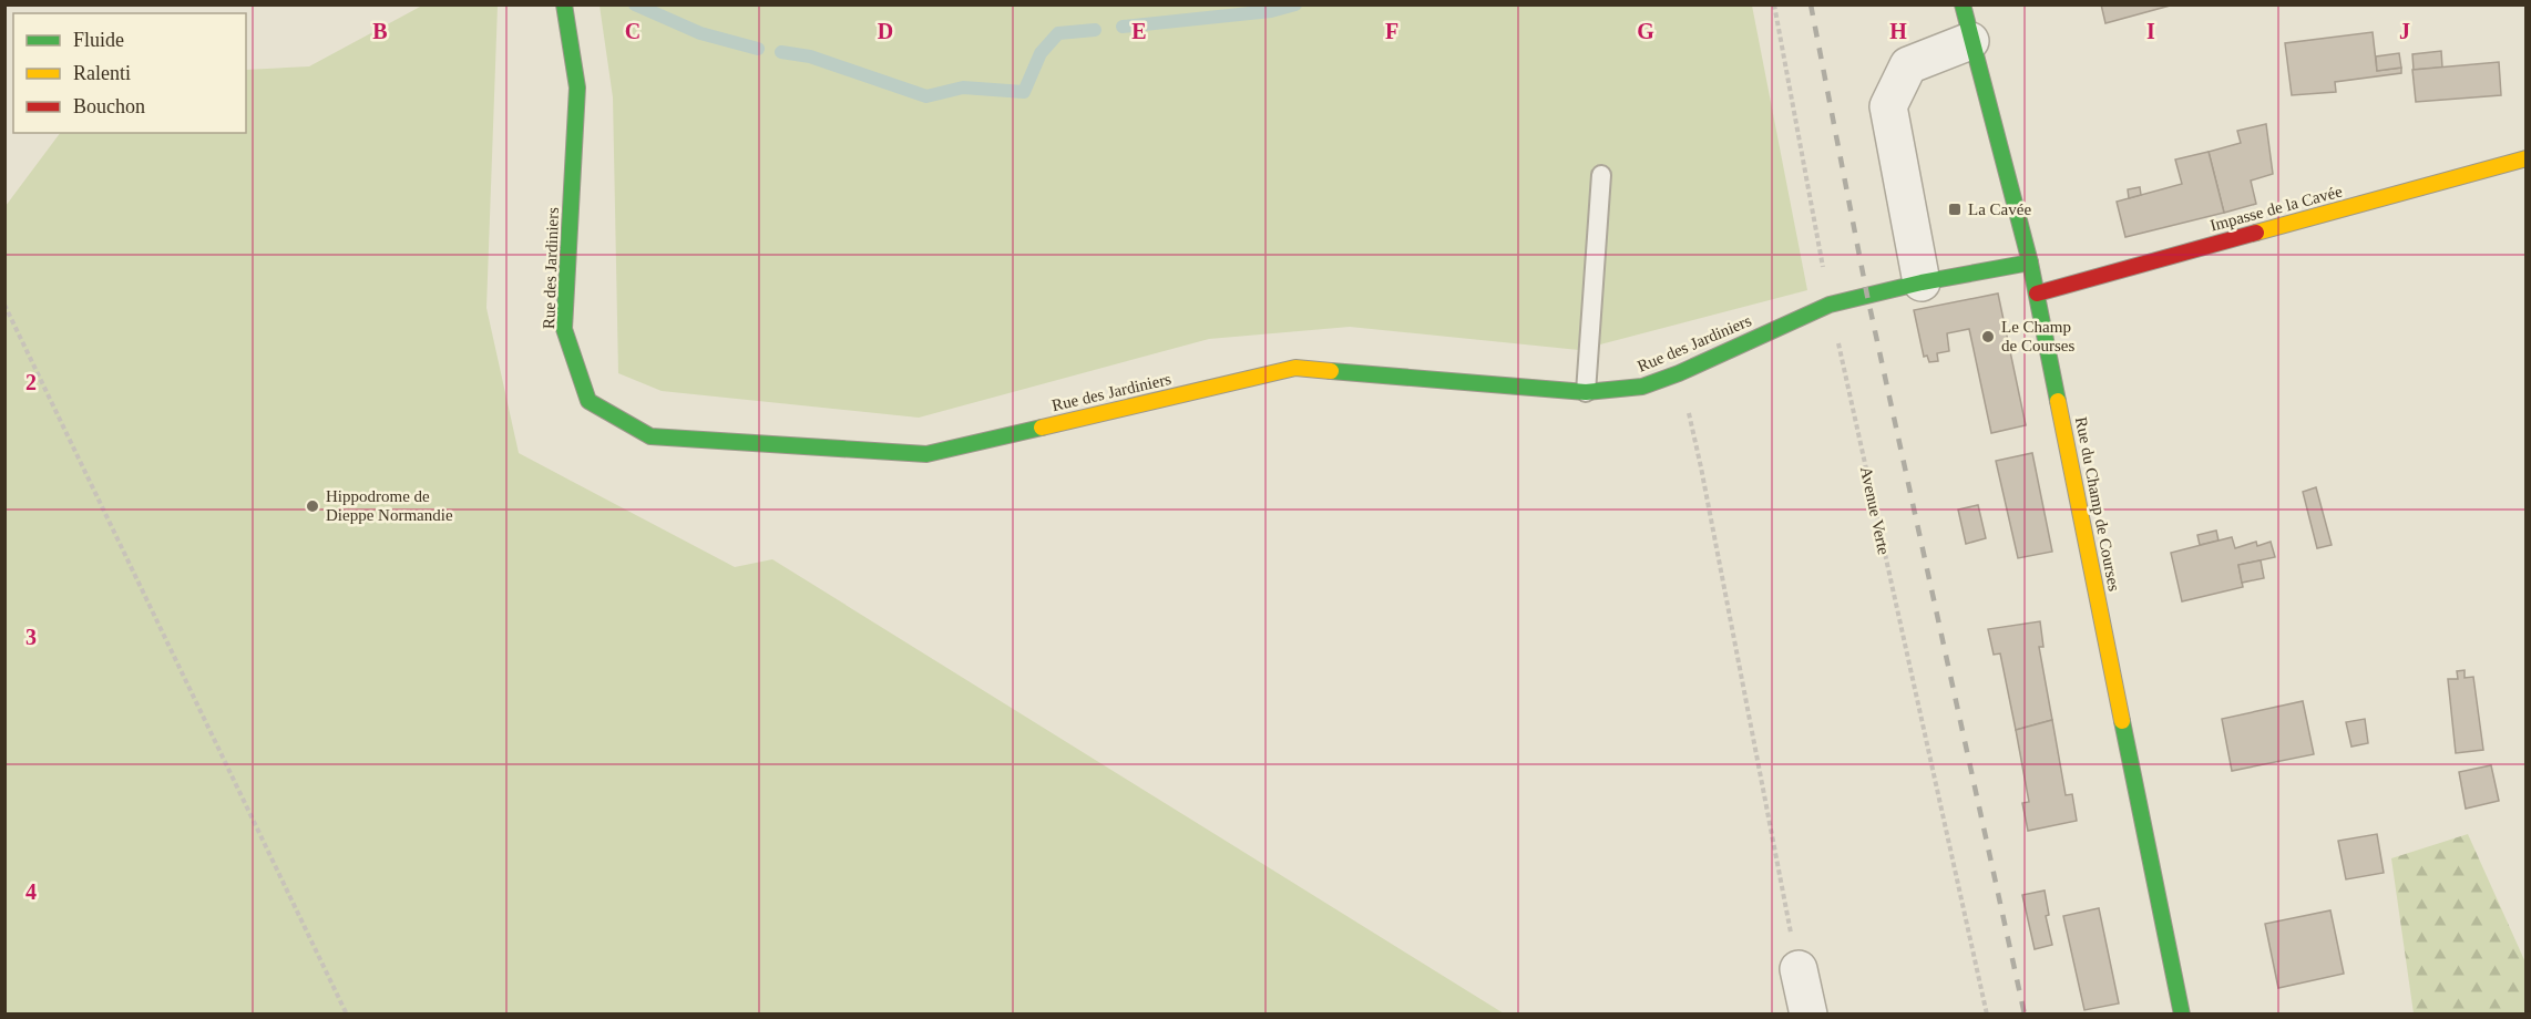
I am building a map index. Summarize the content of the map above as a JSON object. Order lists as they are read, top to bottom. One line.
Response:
{"streets":{"street":["Impasse de la Cavée","Rue des Jardiniers","Rue du Champ de Courses"],"path":["Avenue Verte"]},"crossings":[["Impasse de la Cavée","Rue du Champ de Courses"],["Rue des Jardiniers","Rue du Champ de Courses"],["Rue des Jardiniers","Avenue Verte"]],"places":{"transit":["La Cavée"],"other":["Le Champ de Courses","Hippodrome de Dieppe Normandie"]},"legend":["Fluide","Ralenti","Bouchon"],"grid":{"columns":["B","C","D","E","F","G","H","I","J"],"rows":["2","3","4"]}}
